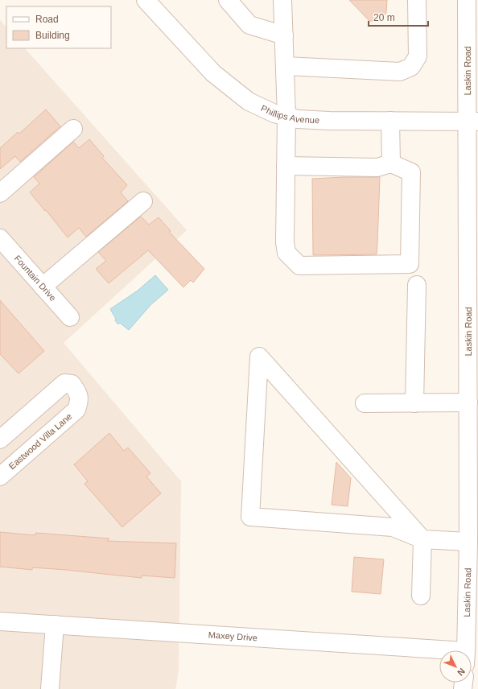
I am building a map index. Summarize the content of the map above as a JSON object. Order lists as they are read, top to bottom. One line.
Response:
{"streets":{"street":["Laskin Road","Phillips Avenue","Fountain Drive","Eastwood Villa Lane","Maxey Drive"]},"crossings":[["Laskin Road","Phillips Avenue"]],"legend":["Road","Building"],"scale_bar":"20 m","north":"bottom right"}
